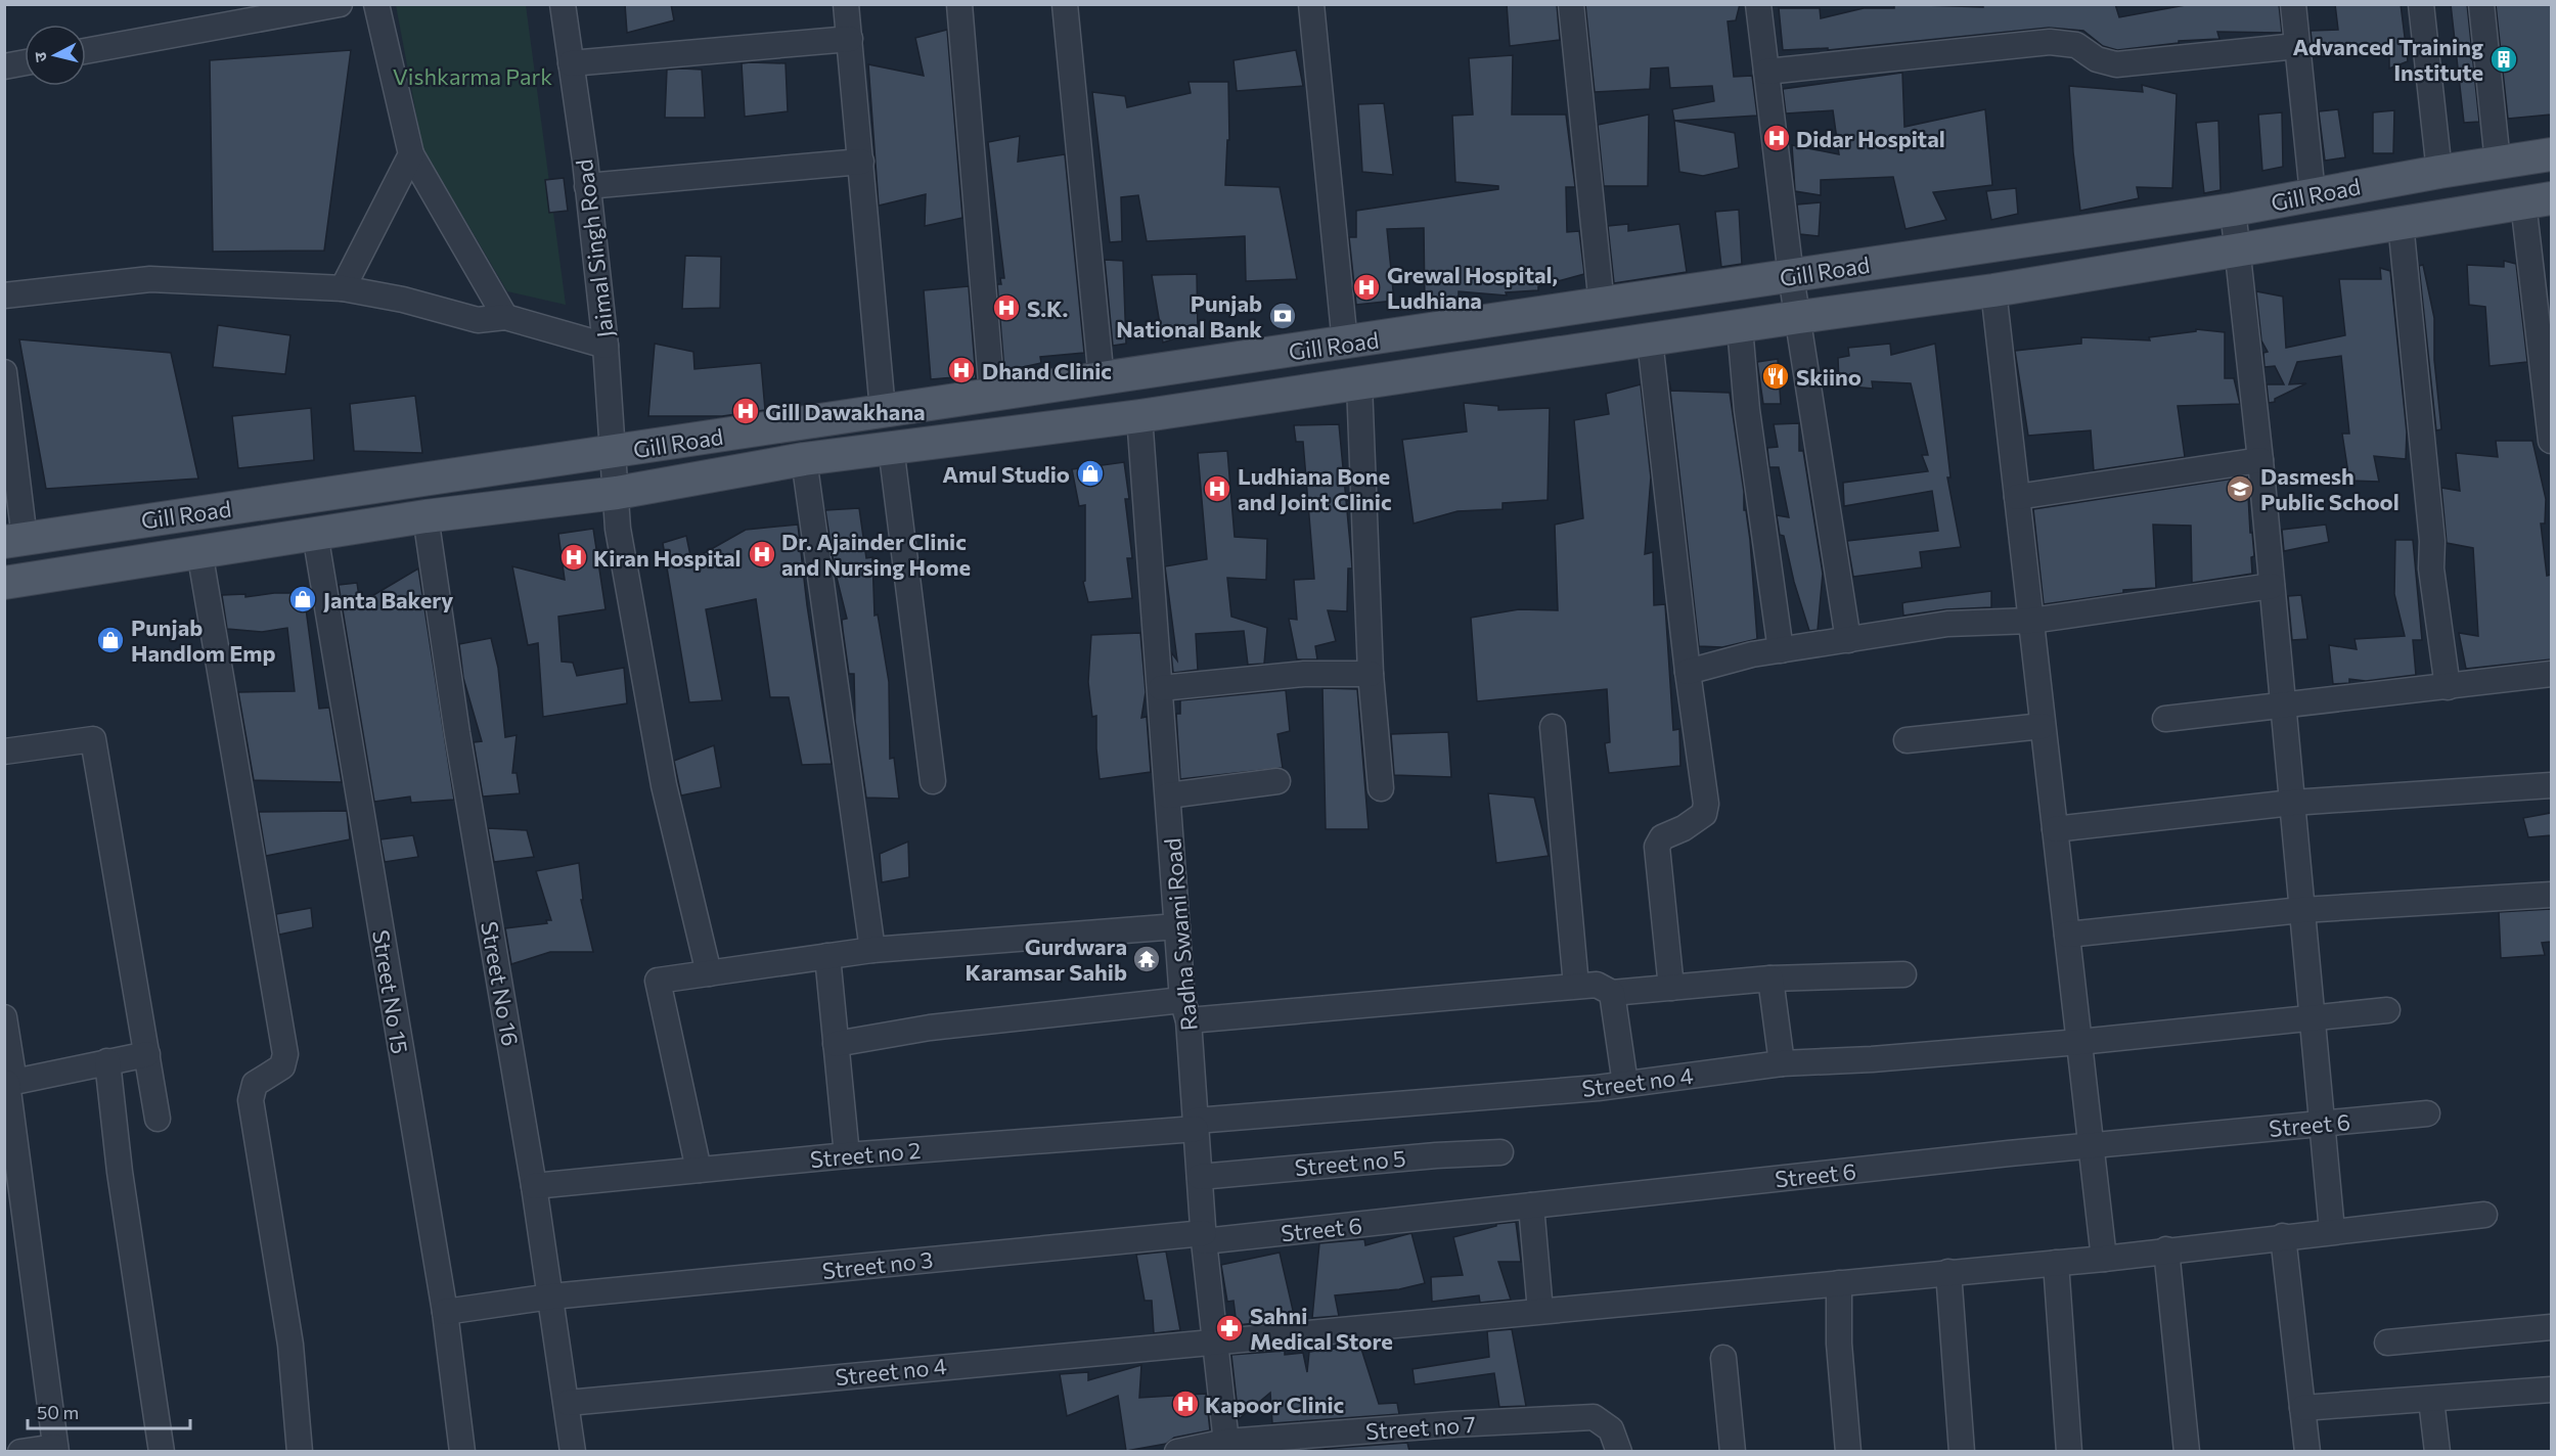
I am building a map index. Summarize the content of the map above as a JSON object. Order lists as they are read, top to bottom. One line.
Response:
{"streets":{"main road":["Gill Road"],"street":["Jaimal Singh Road","Radha Swami Road","Street No 16","Street No 15","Street no 4","Street 6","Street no 2","Street no 5","Street no 3","Street no 7"]},"crossings":[["Gill Road","Jaimal Singh Road"],["Gill Road","Radha Swami Road"],["Gill Road","Street No 16"],["Gill Road","Street No 15"],["Radha Swami Road","Street no 4"],["Radha Swami Road","Street 6"],["Radha Swami Road","Street no 2"],["Radha Swami Road","Street no 5"],["Radha Swami Road","Street no 3"],["Radha Swami Road","Street no 7"],["Street No 16","Street no 4"],["Street No 16","Street no 2"],["Street No 16","Street no 3"],["Street No 15","Street no 3"],["Street no 4","Street no 2"],["Street 6","Street no 3"]],"parks":["Vishkarma Park"],"places":{"building":["Advanced Training Institute"],"hospital":["Didar Hospital","Grewal Hospital, Ludhiana","S.K.","Dhand Clinic","Gill Dawakhana","Ludhiana Bone and Joint Clinic","Dr. Ajainder Clinic and Nursing Home","Kiran Hospital","Kapoor Clinic"],"bank":["Punjab National Bank"],"restaurant":["Skiino"],"shop":["Amul Studio","Janta Bakery","Punjab Handlom Emp"],"school or university":["Dasmesh Public School"],"temple":["Gurdwara Karamsar Sahib"],"pharmacy":["Sahni Medical Store"]},"scale_bar":"50 m","north":"left"}
